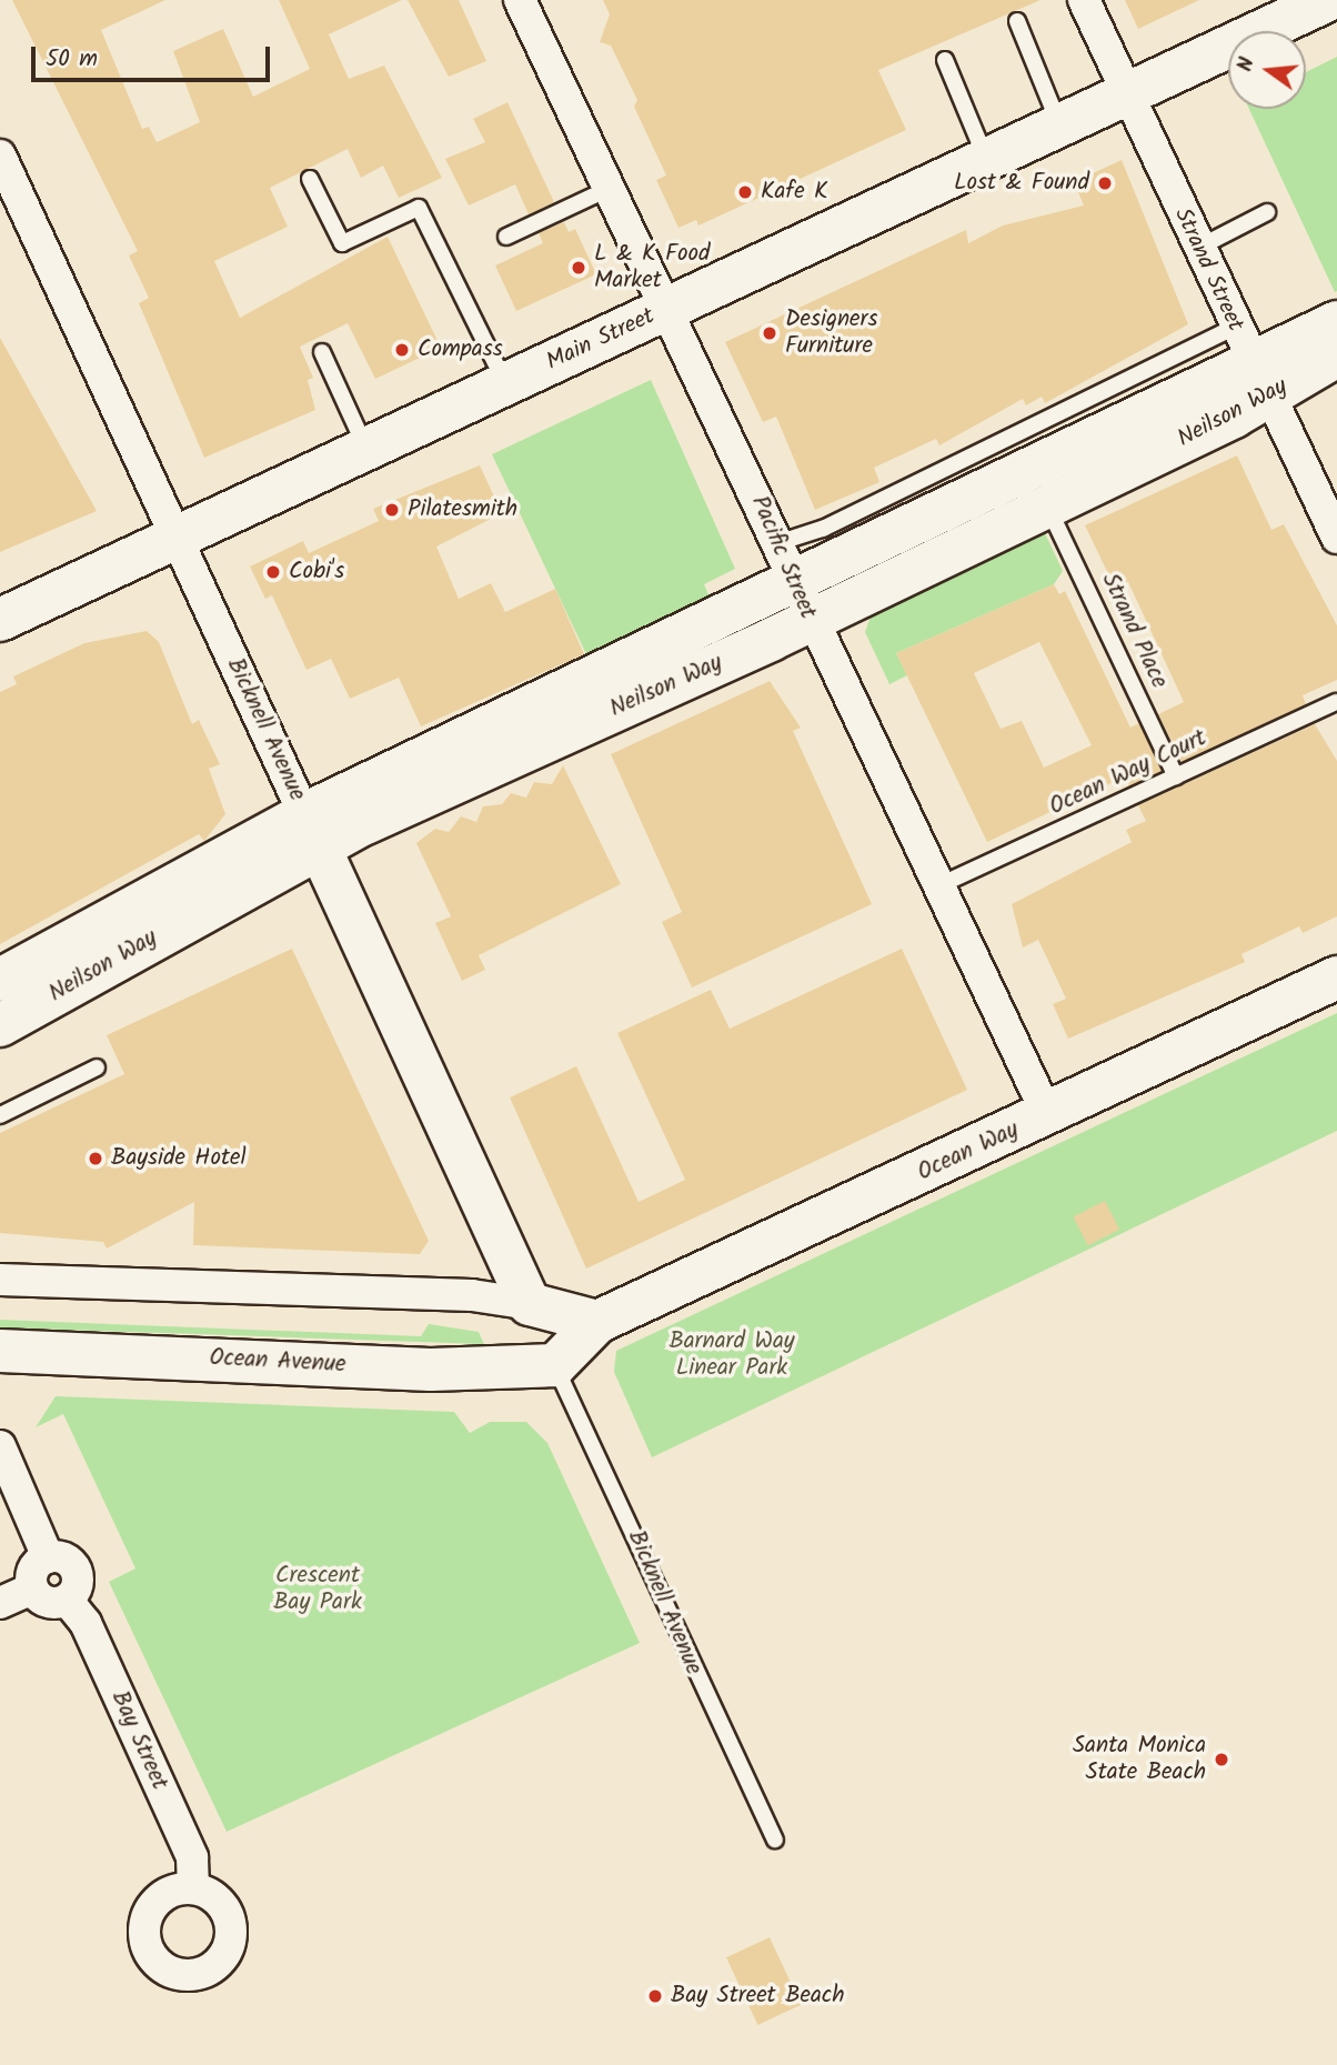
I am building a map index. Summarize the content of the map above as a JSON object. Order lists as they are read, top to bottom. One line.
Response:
{"streets":{"street":["Strand Street","Main Street","Neilson Way","Pacific Street","Bicknell Avenue","Ocean Way","Ocean Avenue","Bay Street"],"lane":["Strand Place","Ocean Way Court"]},"crossings":[["Strand Street","Main Street"],["Strand Street","Neilson Way"],["Main Street","Pacific Street"],["Main Street","Bicknell Avenue"],["Neilson Way","Pacific Street"],["Neilson Way","Strand Place"],["Neilson Way","Bicknell Avenue"],["Pacific Street","Ocean Way Court"],["Pacific Street","Ocean Way"],["Strand Place","Ocean Way Court"],["Bicknell Avenue","Ocean Way"],["Bicknell Avenue","Ocean Avenue"],["Ocean Way","Ocean Avenue"]],"parks":["Barnard Way Linear Park","Crescent Bay Park"],"places":["Lost & Found","Kafe K","L & K Food Market","Designers Furniture","Compass","Pilatesmith","Cobi's","Bayside Hotel","Santa Monica State Beach","Bay Street Beach"],"scale_bar":"50 m","north":"left"}
